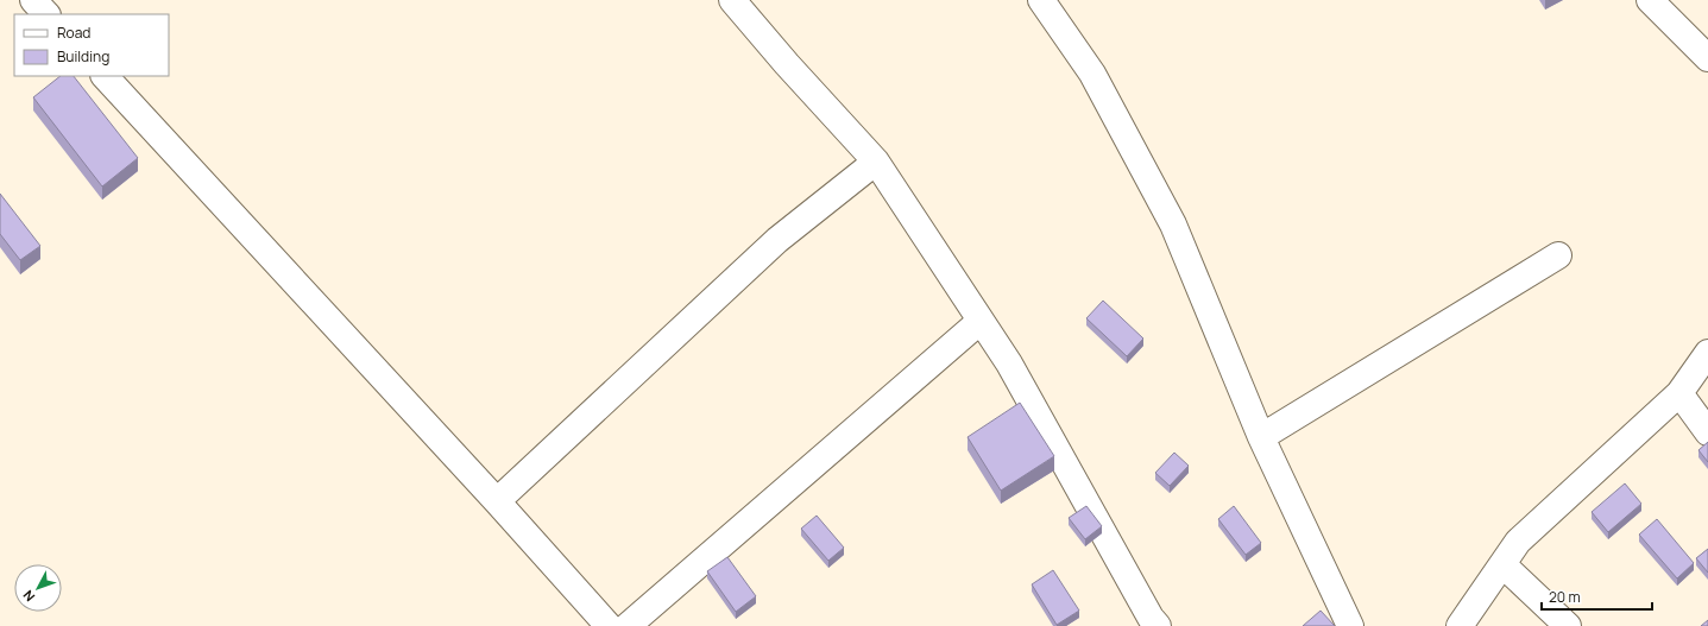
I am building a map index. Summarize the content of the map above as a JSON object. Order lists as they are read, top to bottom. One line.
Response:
{"legend":["Road","Building"],"scale_bar":"20 m","north":"bottom left"}
